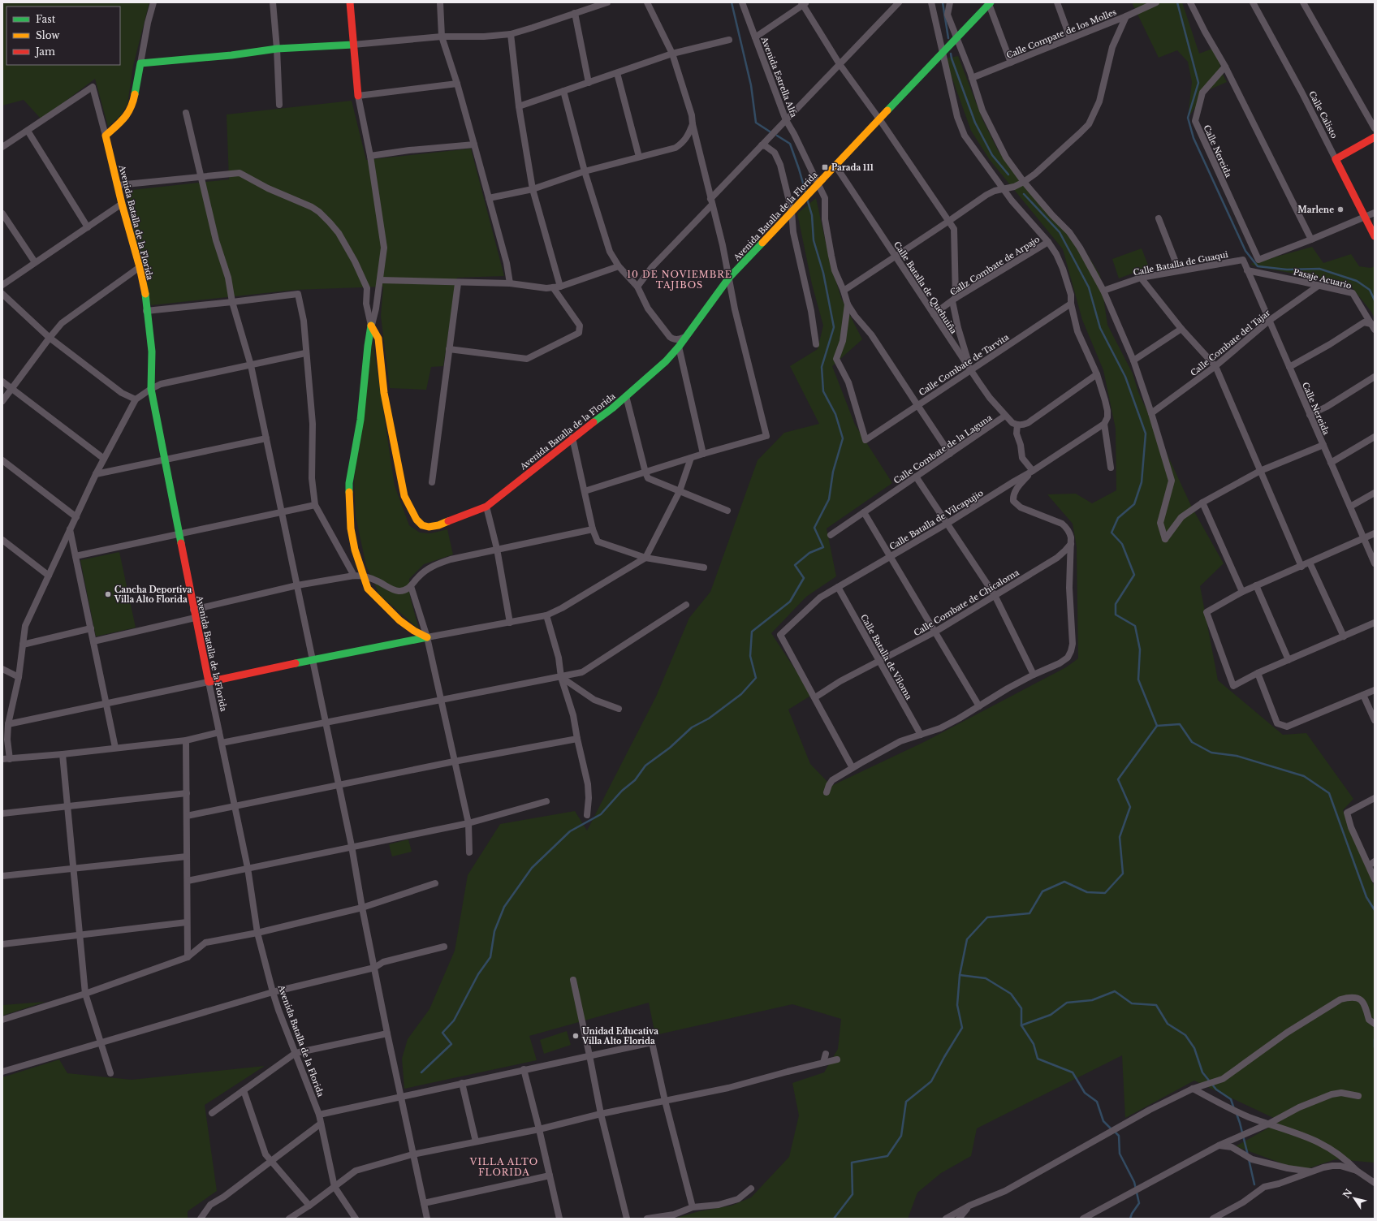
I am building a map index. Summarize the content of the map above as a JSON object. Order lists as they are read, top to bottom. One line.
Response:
{"streets":{"street":["Calle Compate de los Molles","Avenida Estrella Alfa","Calle Calisto","Calle Nereida","Avenida Batalla de la Florida","Calle Batalla de Guaqui","Callz Combate de Arpajo","Pasaje Acuario","Calle Batalla de Quehuiña","Calle Combate del Tajar","Calle Combate de Tarvita","Calle Combate de la Laguna","Calle Batalla de Vilcapujio","Calle Combate de Chicaloma","Calle Batalla de Viloma"]},"crossings":[["Avenida Estrella Alfa","Avenida Batalla de la Florida"],["Avenida Estrella Alfa","Calle Combate de Tarvita"],["Calle Nereida","Calle Batalla de Guaqui"],["Calle Nereida","Pasaje Acuario"],["Calle Nereida","Calle Combate del Tajar"],["Avenida Batalla de la Florida","Calle Batalla de Quehuiña"],["Callz Combate de Arpajo","Calle Batalla de Quehuiña"],["Pasaje Acuario","Calle Combate del Tajar"],["Calle Batalla de Quehuiña","Calle Combate de Tarvita"],["Calle Batalla de Quehuiña","Calle Combate de la Laguna"],["Calle Batalla de Vilcapujio","Calle Combate de Chicaloma"],["Calle Batalla de Vilcapujio","Calle Batalla de Viloma"],["Calle Combate de Chicaloma","Calle Batalla de Viloma"]],"districts":["10 DE NOVIEMBRE TAJIBOS","VILLA ALTO FLORIDA"],"places":{"transit":["Parada 111"],"other":["Marlene","Cancha Deportiva Villa Alto Florida","Unidad Educativa Villa Alto Florida"]},"legend":["Fast","Slow","Jam"],"north":"top left"}
